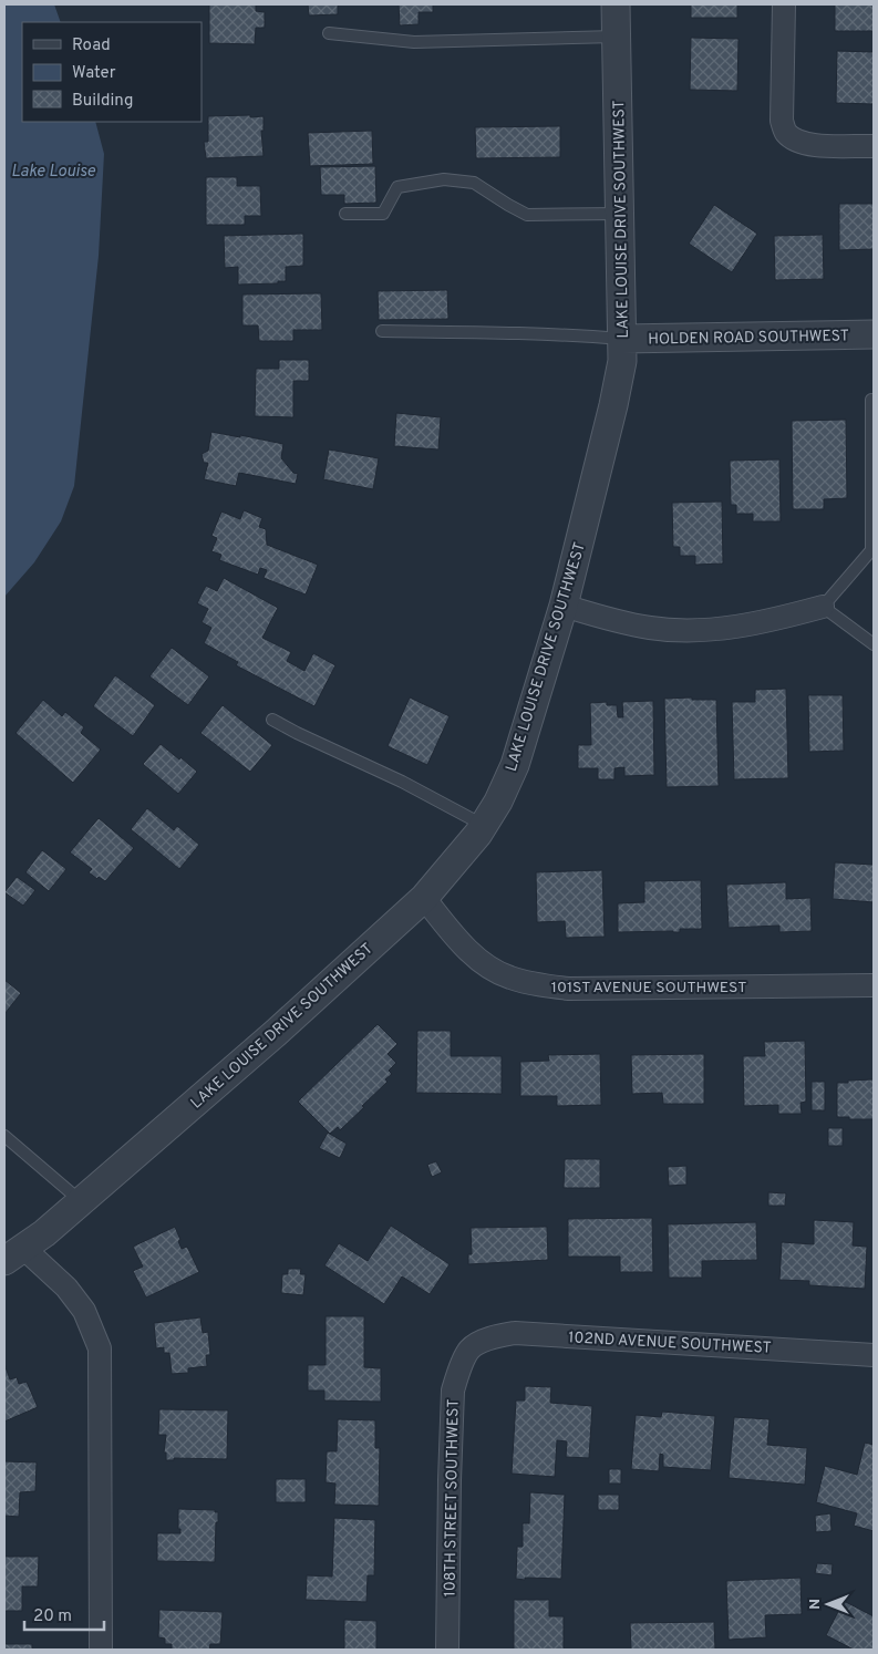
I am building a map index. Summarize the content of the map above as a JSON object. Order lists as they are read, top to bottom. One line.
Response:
{"streets":{"street":["LAKE LOUISE DRIVE SOUTHWEST","HOLDEN ROAD SOUTHWEST","101ST AVENUE SOUTHWEST","102ND AVENUE SOUTHWEST","108TH STREET SOUTHWEST"]},"crossings":[["LAKE LOUISE DRIVE SOUTHWEST","HOLDEN ROAD SOUTHWEST"],["LAKE LOUISE DRIVE SOUTHWEST","101ST AVENUE SOUTHWEST"],["102ND AVENUE SOUTHWEST","108TH STREET SOUTHWEST"]],"water":["Lake Louise"],"legend":["Road","Water","Building"],"scale_bar":"20 m","north":"left"}
